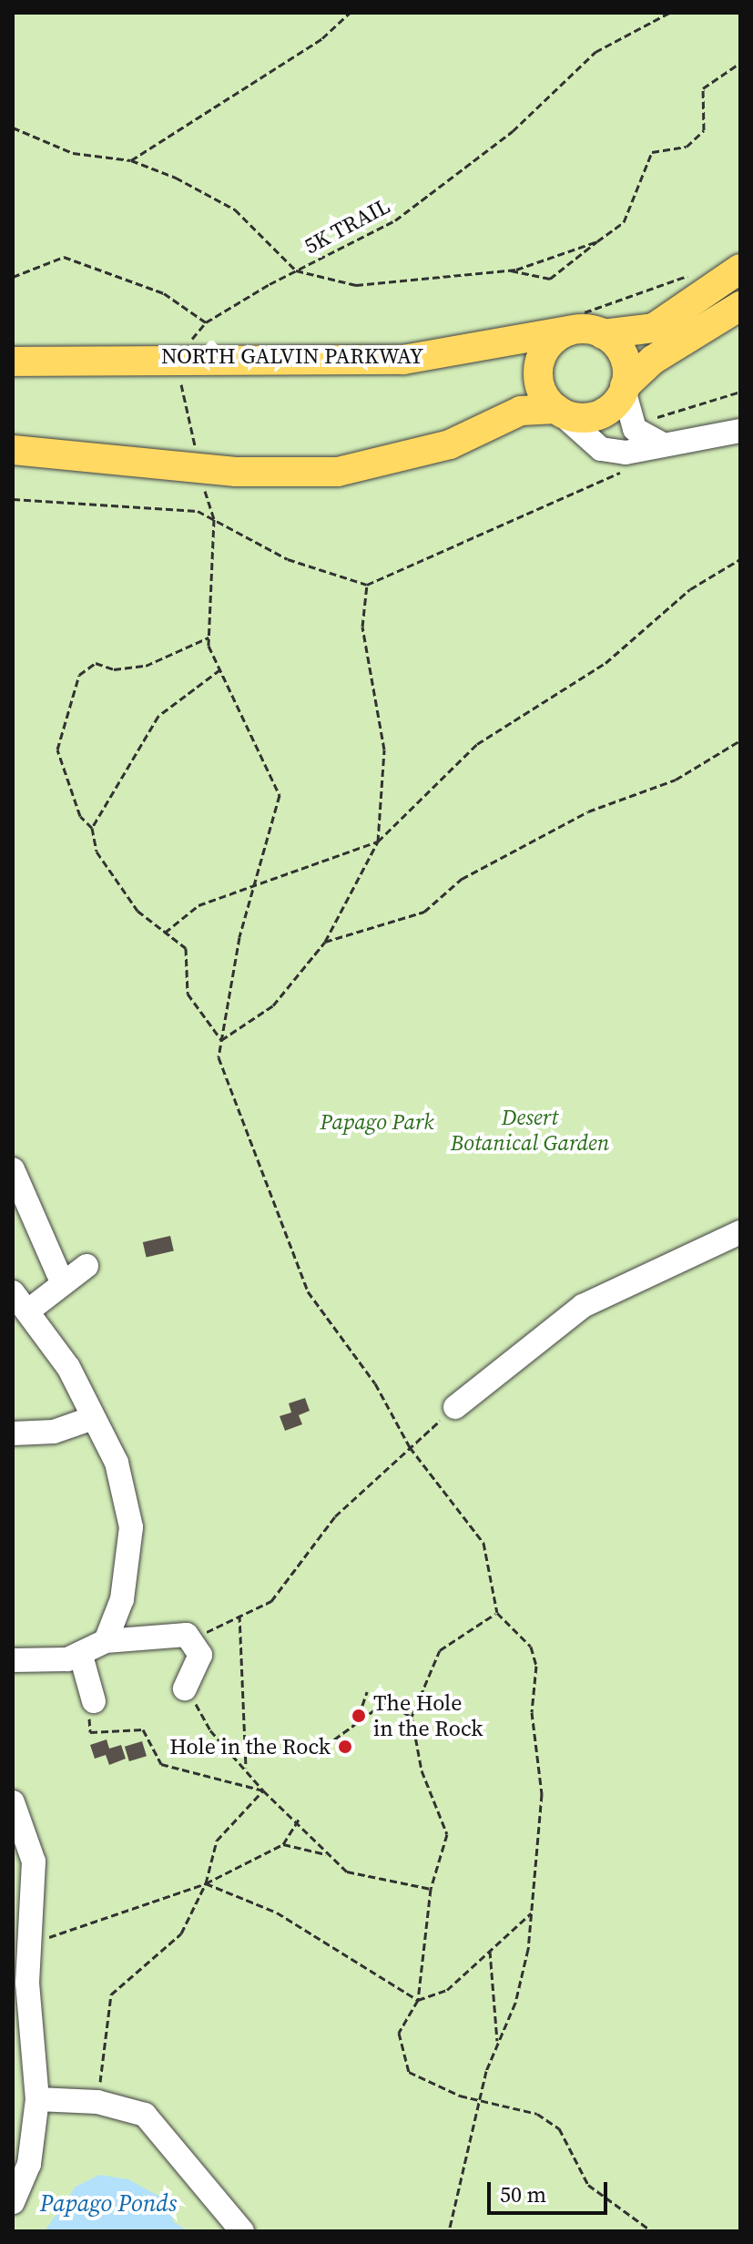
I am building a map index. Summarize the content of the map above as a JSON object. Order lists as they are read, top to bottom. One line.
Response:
{"streets":{"main road":["NORTH GALVIN PARKWAY"],"path":["5K TRAIL"]},"water":["Papago Ponds"],"parks":["Desert Botanical Garden","Papago Park"],"places":["The Hole in the Rock","Hole in the Rock"],"scale_bar":"50 m"}
